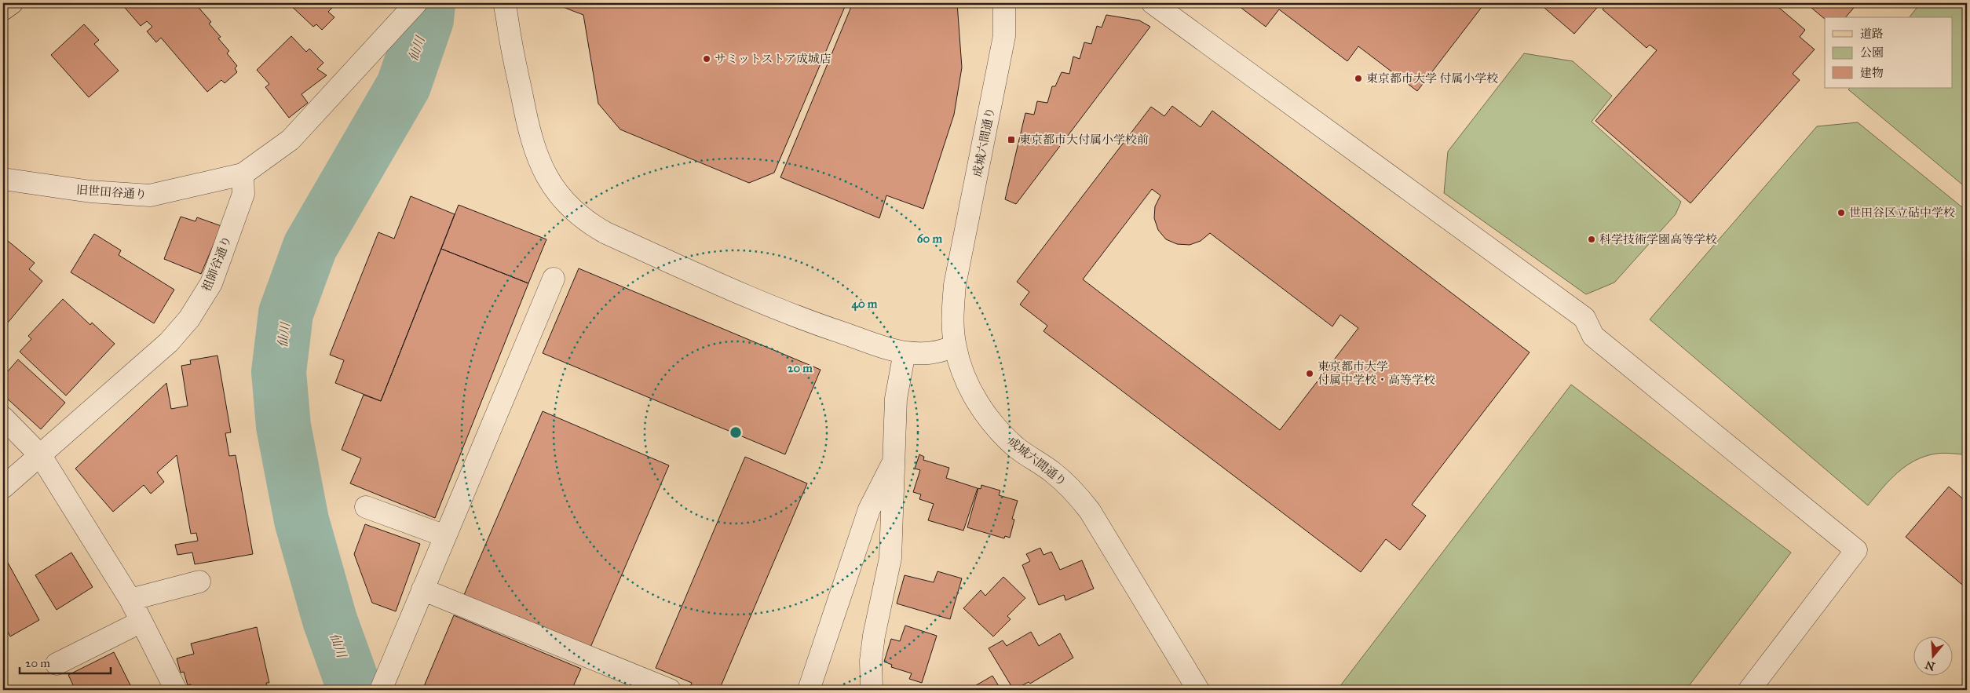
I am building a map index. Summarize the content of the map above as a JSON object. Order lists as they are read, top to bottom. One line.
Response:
{"streets":{"street":["成城六間通り","旧世田谷通り","祖師谷通り"]},"crossings":[["旧世田谷通り","祖師谷通り"]],"water":["仙川"],"places":{"other":["サミットストア成城店","東京都市大学 付属小学校","世田谷区立砧中学校","科学技術学園高等学校","東京都市大学 付属中学校・高等学校"],"transit":["東京都市大付属小学校前"]},"legend":["道路","公園","建物"],"scale_bar":"20 m","north":"bottom","rings":["60 m","40 m","20 m"]}
